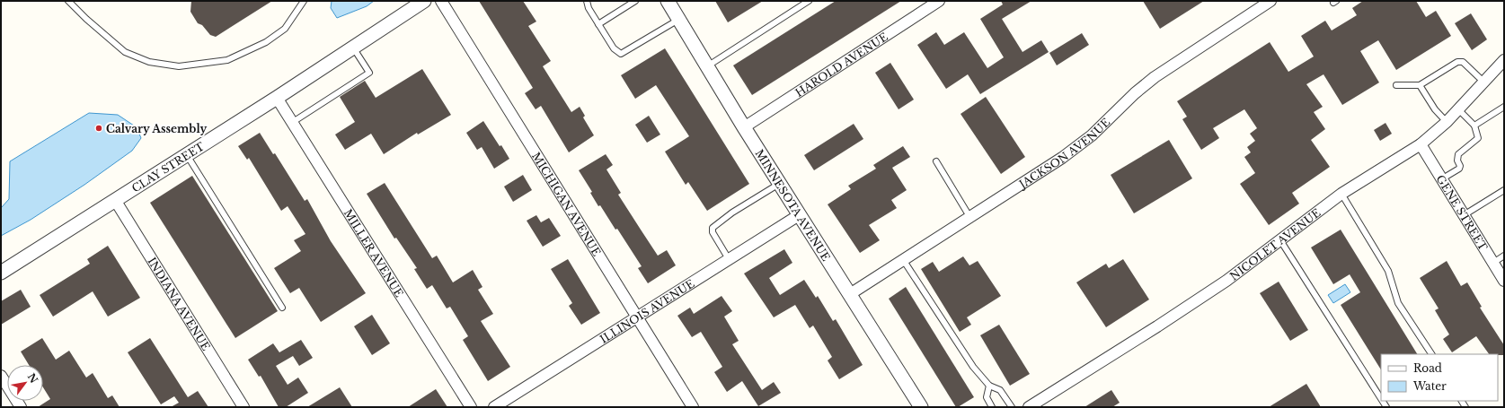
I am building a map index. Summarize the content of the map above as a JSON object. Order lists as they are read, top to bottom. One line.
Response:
{"streets":{"street":["HAROLD AVENUE","JACKSON AVENUE","CLAY STREET","MICHIGAN AVENUE","MINNESOTA AVENUE","GENE STREET","NICOLET AVENUE","MILLER AVENUE","INDIANA AVENUE","ILLINOIS AVENUE"]},"crossings":[["HAROLD AVENUE","MINNESOTA AVENUE"],["JACKSON AVENUE","MINNESOTA AVENUE"],["CLAY STREET","MILLER AVENUE"],["CLAY STREET","INDIANA AVENUE"],["MICHIGAN AVENUE","ILLINOIS AVENUE"],["MINNESOTA AVENUE","ILLINOIS AVENUE"],["GENE STREET","NICOLET AVENUE"]],"places":["Calvary Assembly"],"legend":["Road","Water"],"north":"top right"}
